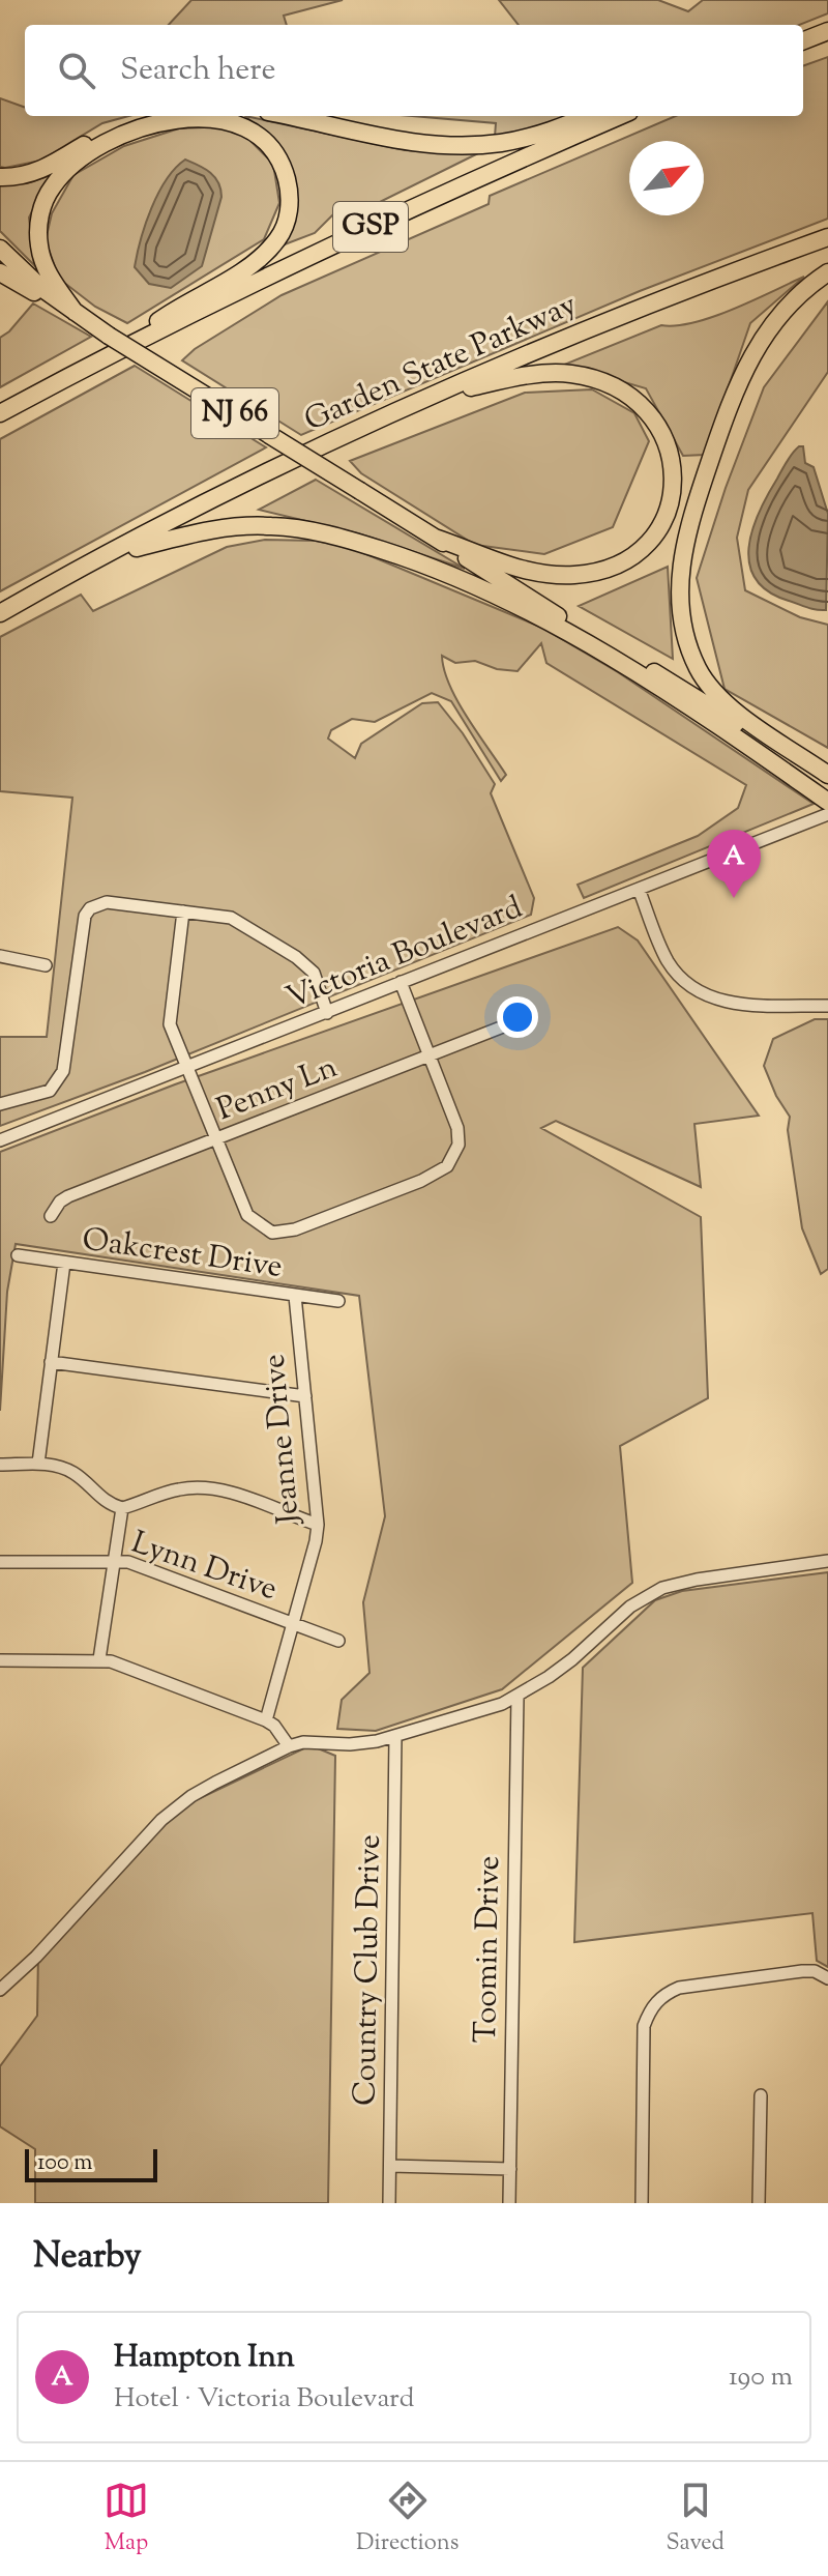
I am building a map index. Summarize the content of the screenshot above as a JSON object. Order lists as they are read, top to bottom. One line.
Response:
{"streets":{"highway":["GSP","Garden State Parkway","NJ 66"],"street":["Victoria Boulevard","Penny Ln","Oakcrest Drive","Jeanne Drive","Lynn Drive","Toomin Drive","Country Club Drive"]},"crossings":[["GSP","NJ 66"],["Oakcrest Drive","Jeanne Drive"],["Jeanne Drive","Lynn Drive"]],"scale_bar":"100 m","north":"top right","page":{"search":"Search here","pins":"A","scale":"100 m","heading":"Nearby","list":[{"mark":"A","name":"Hampton Inn","note":"Hotel · Victoria Boulevard","value":"190 m"}],"nav":["Map","Directions","Saved"]}}
